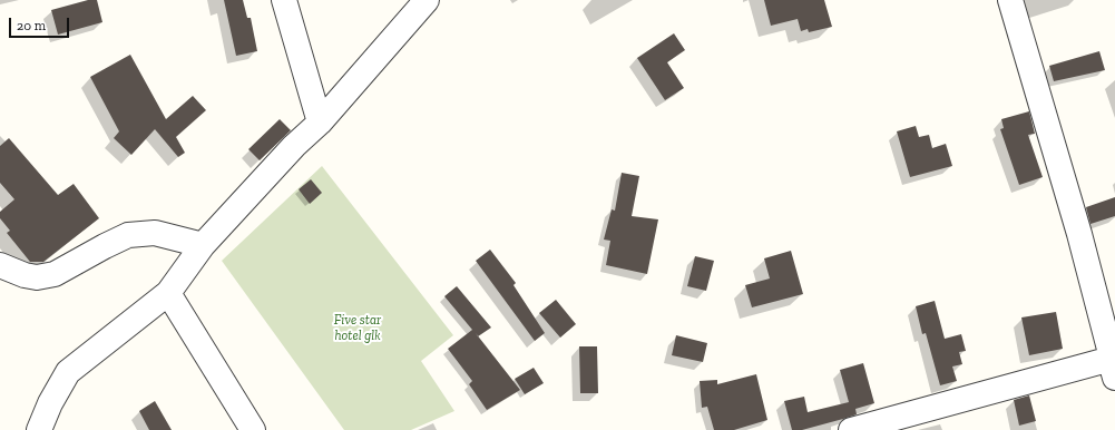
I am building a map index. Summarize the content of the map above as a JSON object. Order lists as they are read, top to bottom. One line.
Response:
{"parks":["Five star hotel glk"],"scale_bar":"20 m"}
